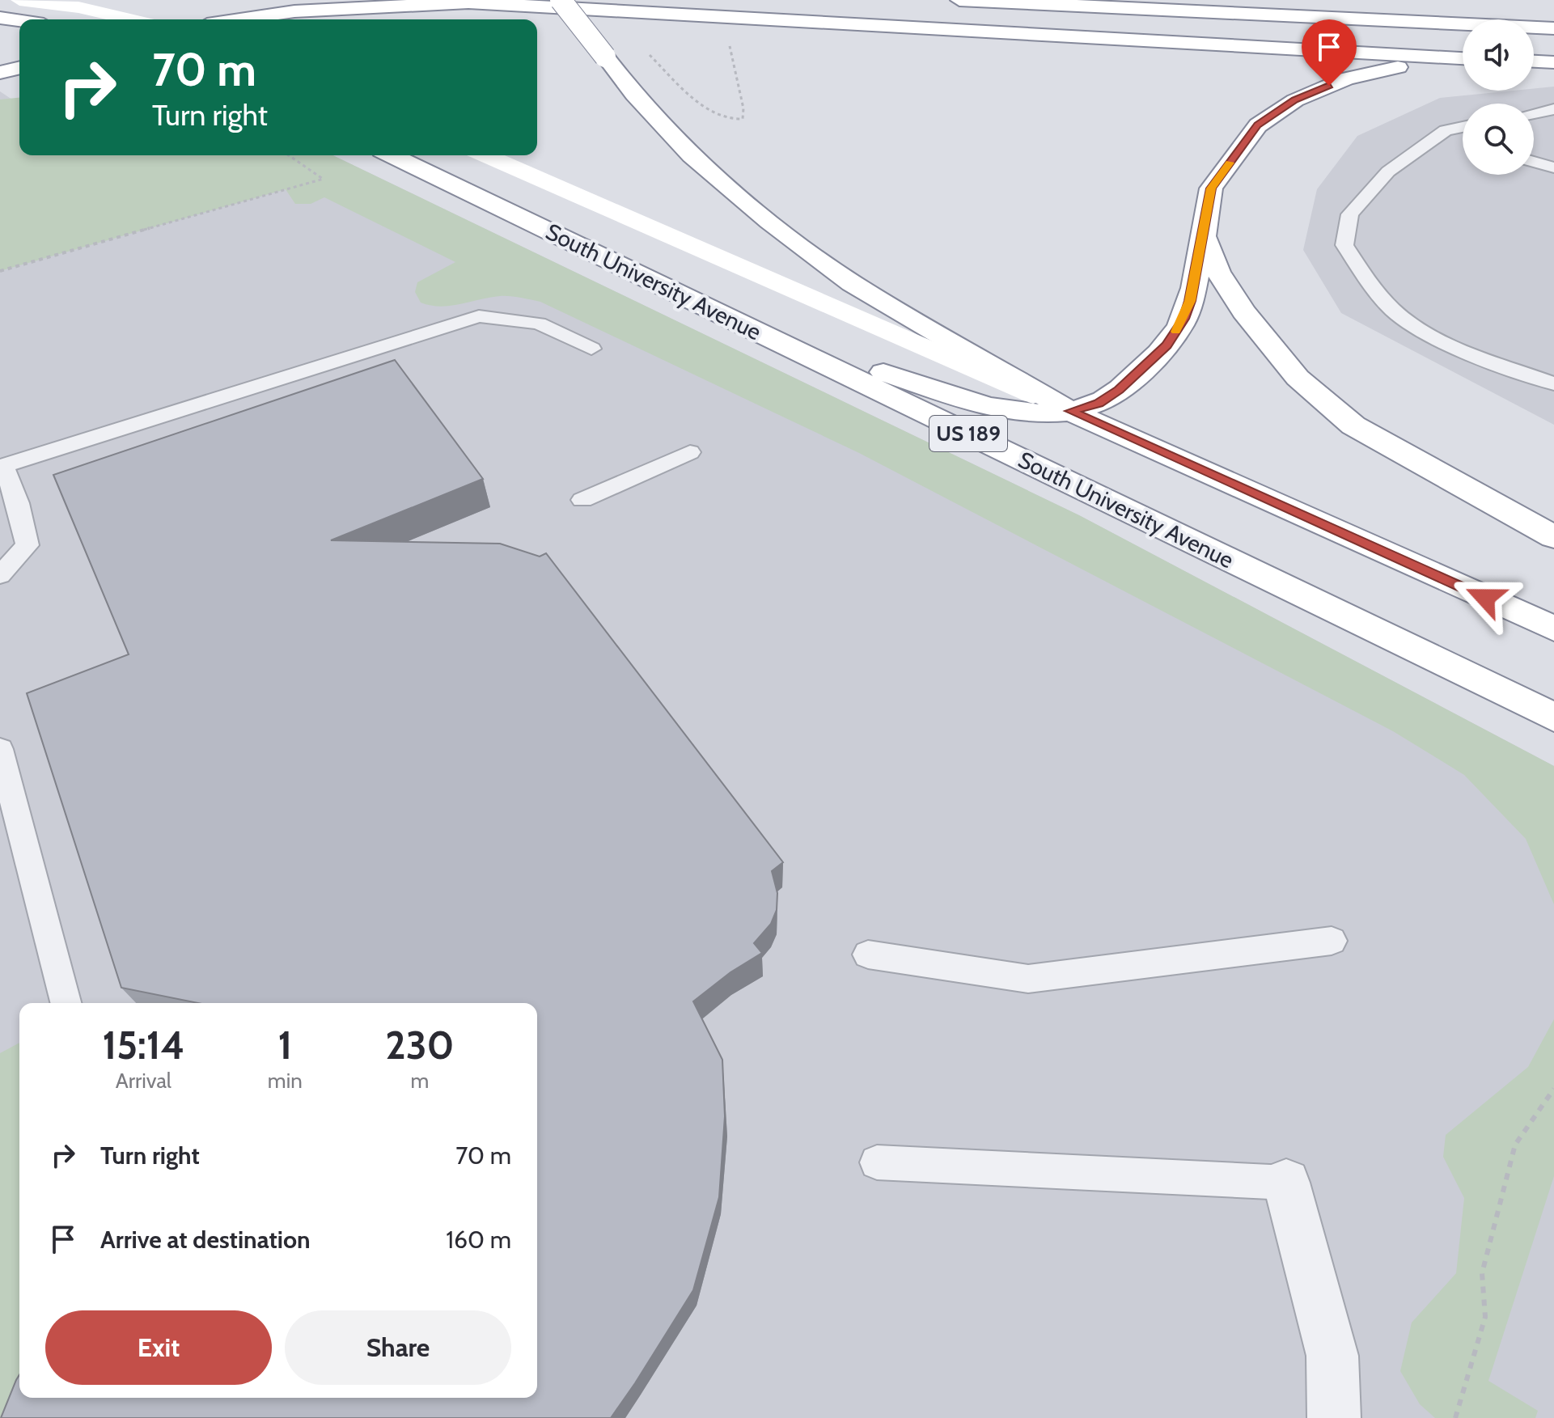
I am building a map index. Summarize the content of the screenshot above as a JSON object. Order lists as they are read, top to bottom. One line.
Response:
{"streets":{"main road":["South University Avenue","US 189"]},"page":{"turn":["70 m","Turn right"],"eta":["15:14","Arrival","1","min","230","m"],"list":[{"name":"Turn right","value":"70 m"},{"name":"Arrive at destination","value":"160 m"}],"buttons":["Exit","Share"]}}
